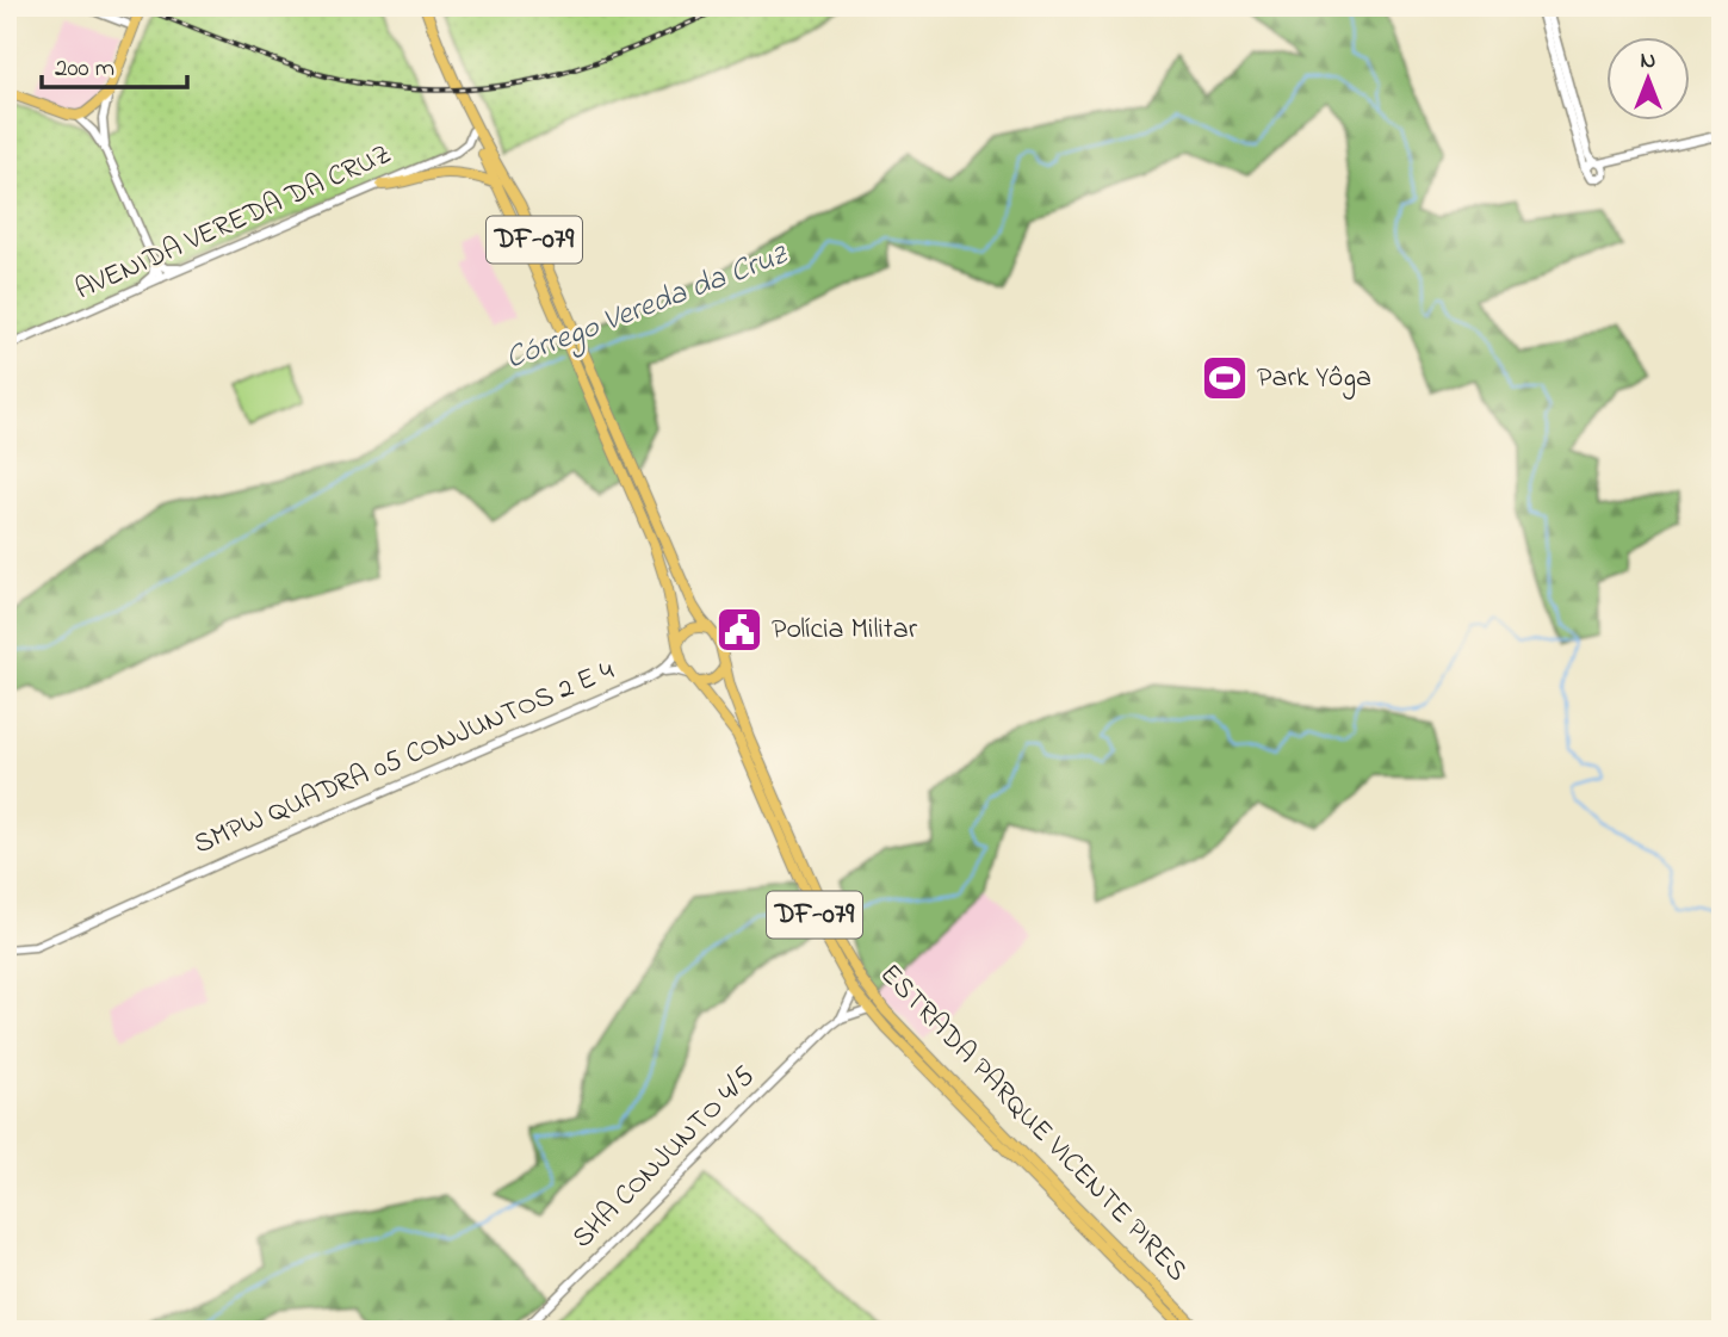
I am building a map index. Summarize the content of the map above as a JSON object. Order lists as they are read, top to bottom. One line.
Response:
{"streets":{"main road":["DF-079","ESTRADA PARQUE VICENTE PIRES"],"street":["AVENIDA VEREDA DA CRUZ","SMPW QUADRA 05 CONJUNTOS 2 E 4","SHA CONJUNTO 4/5"]},"crossings":[["AVENIDA VEREDA DA CRUZ","DF-079"],["DF-079","SMPW QUADRA 05 CONJUNTOS 2 E 4"],["DF-079","ESTRADA PARQUE VICENTE PIRES"],["SMPW QUADRA 05 CONJUNTOS 2 E 4","ESTRADA PARQUE VICENTE PIRES"],["ESTRADA PARQUE VICENTE PIRES","SHA CONJUNTO 4/5"]],"water":["Córrego Vereda da Cruz"],"places":{"sports":["Park Yôga"],"public building":["Polícia Militar"]},"scale_bar":"200 m","north":"top"}
